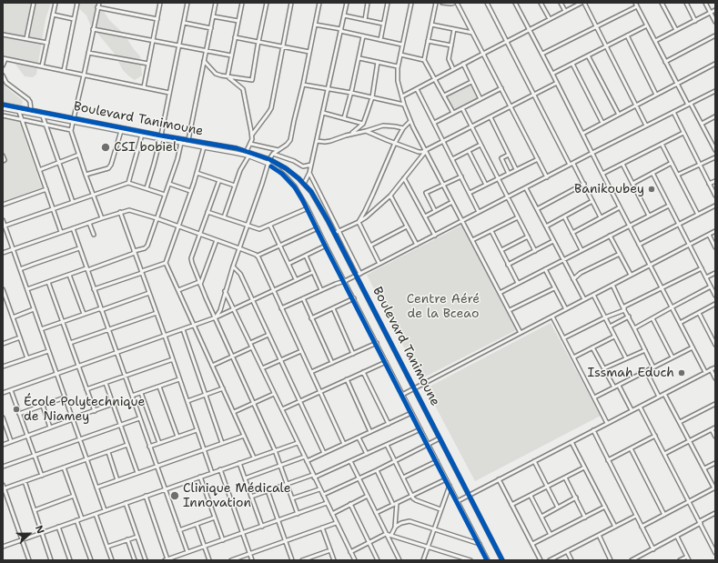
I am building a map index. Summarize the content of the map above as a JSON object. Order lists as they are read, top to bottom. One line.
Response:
{"streets":{"main road":["Boulevard Tanimoune"]},"parks":["Centre Aéré de la Bceao"],"places":["CSI bobiel","Banikoubey","Issmah Educh","École Polytechnique de Niamey","Clinique Médicale Innovation"],"north":"right"}
